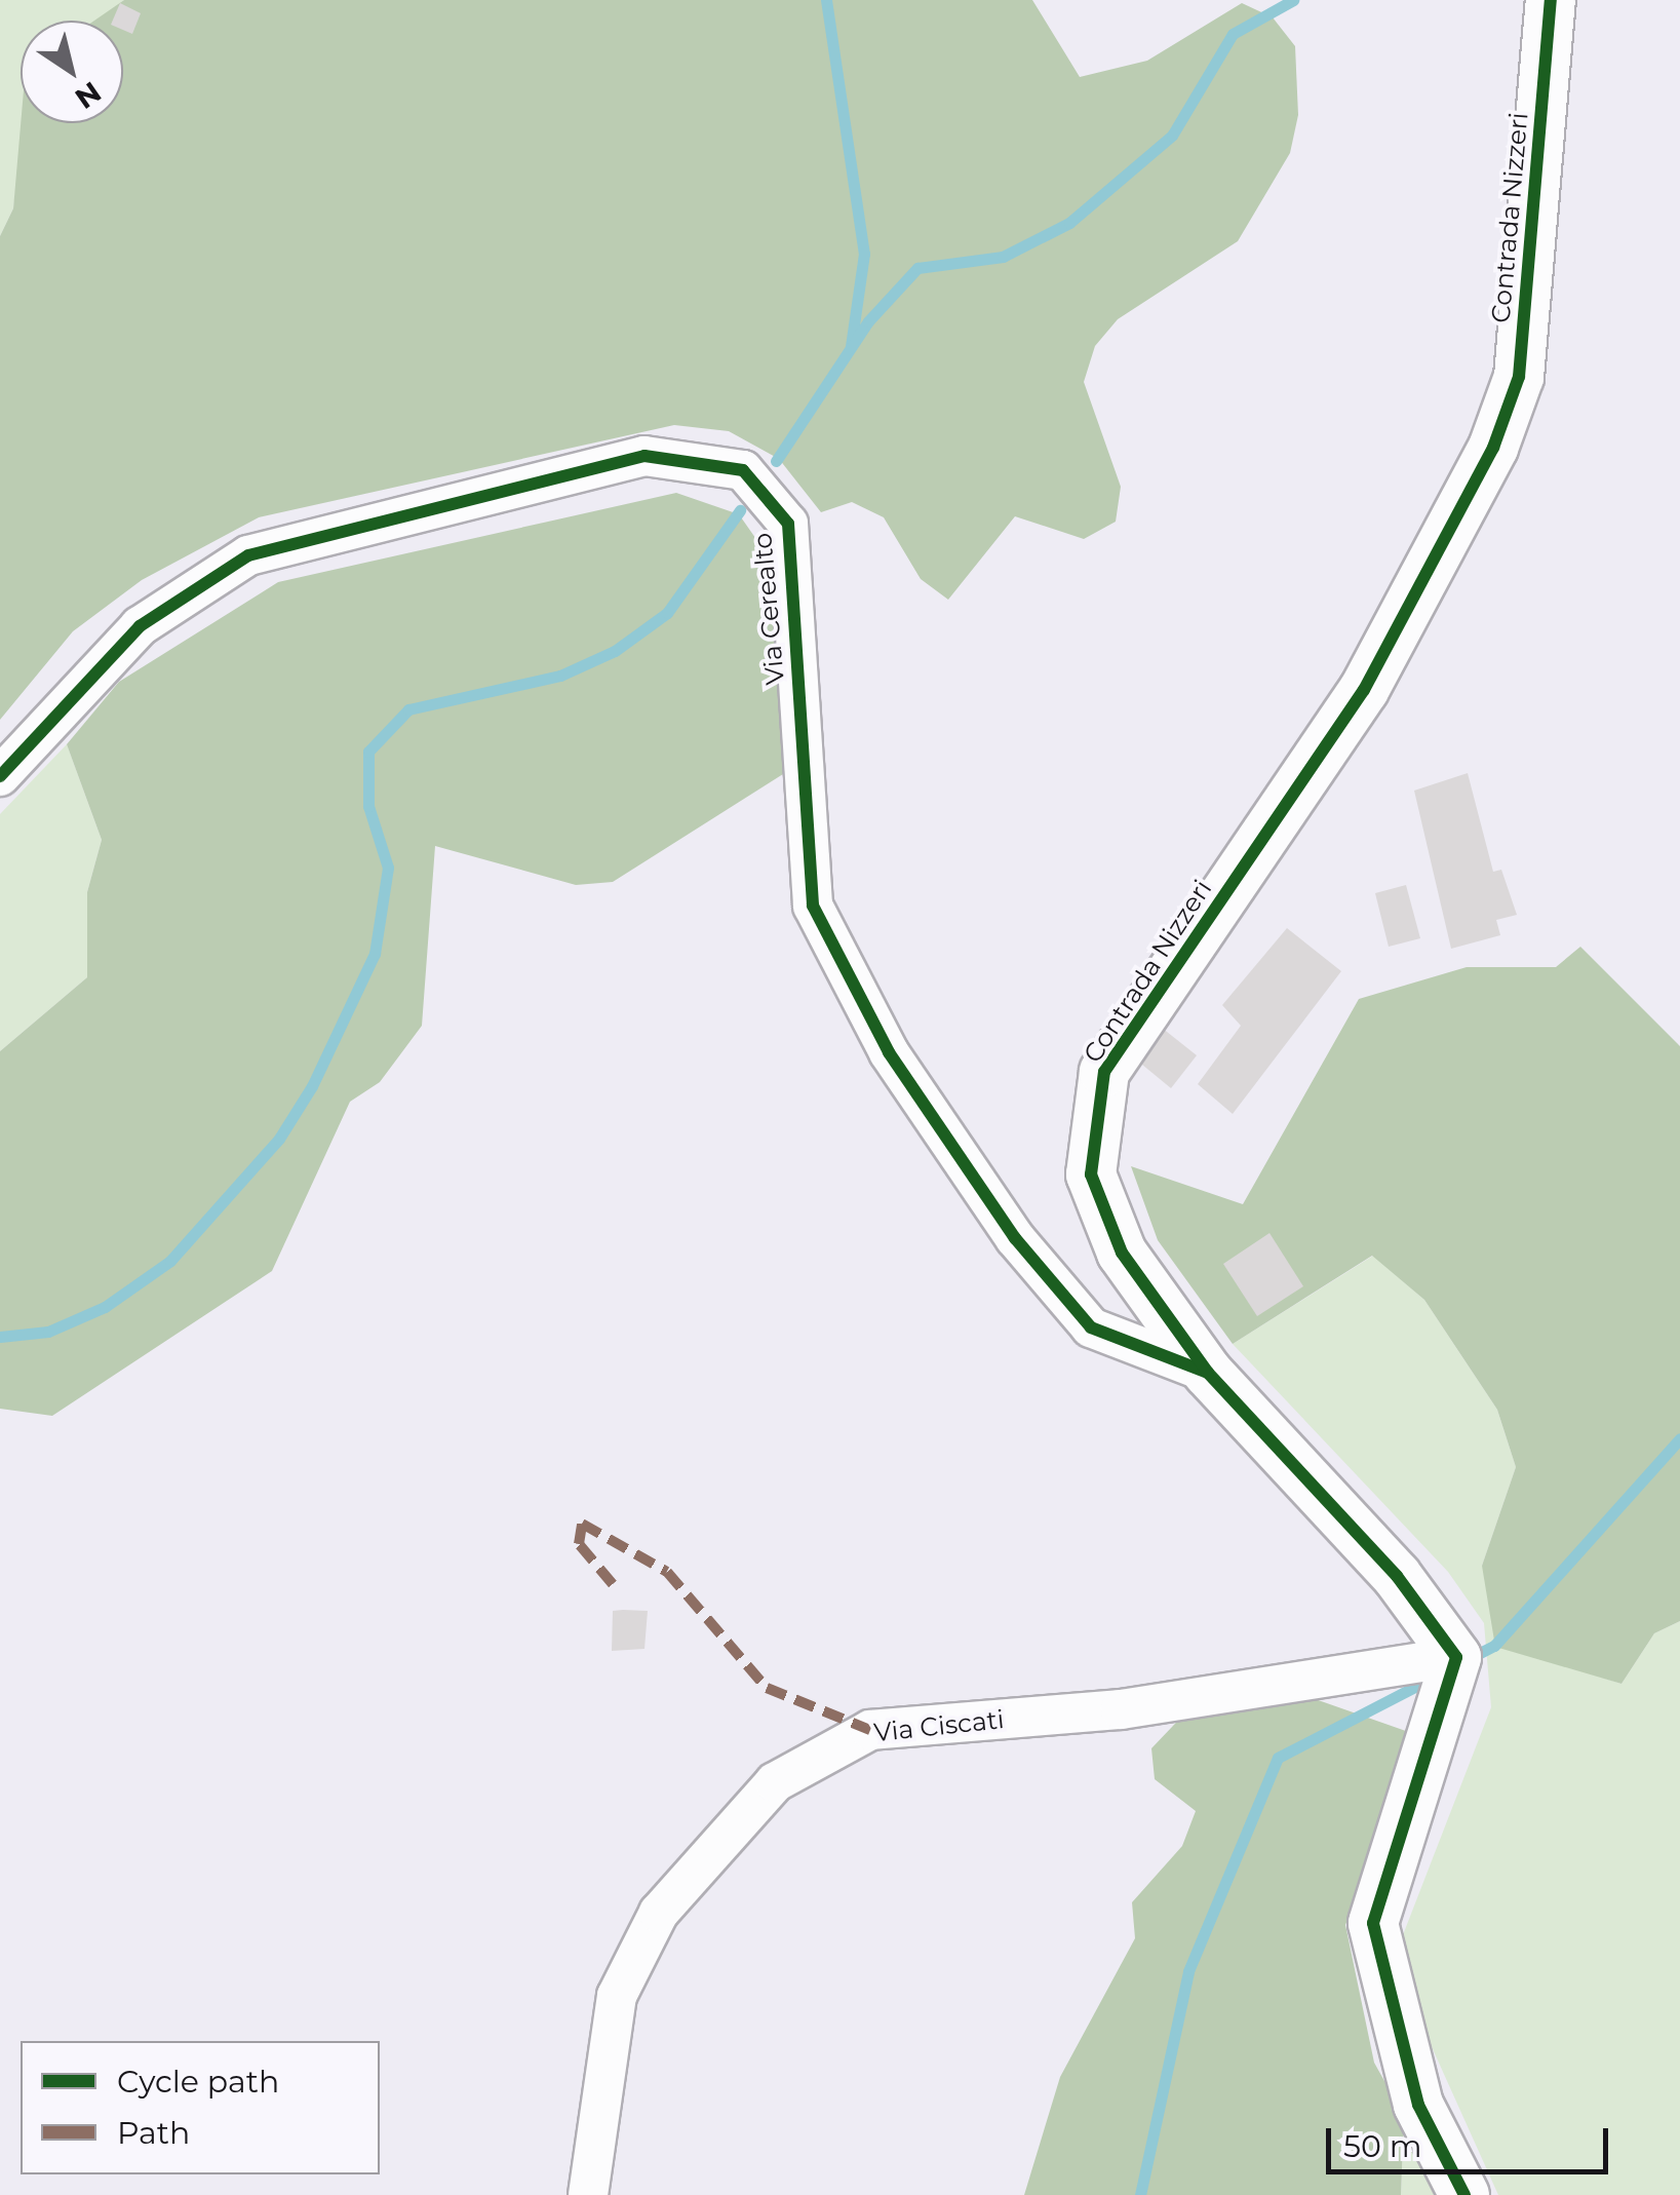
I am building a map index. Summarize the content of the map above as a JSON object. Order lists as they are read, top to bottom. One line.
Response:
{"streets":{"street":["Contrada Nizzeri","Via Cerealto","Via Ciscati"]},"crossings":[["Contrada Nizzeri","Via Cerealto"],["Contrada Nizzeri","Via Ciscati"]],"legend":["Cycle path","Path"],"scale_bar":"50 m","north":"bottom right"}
